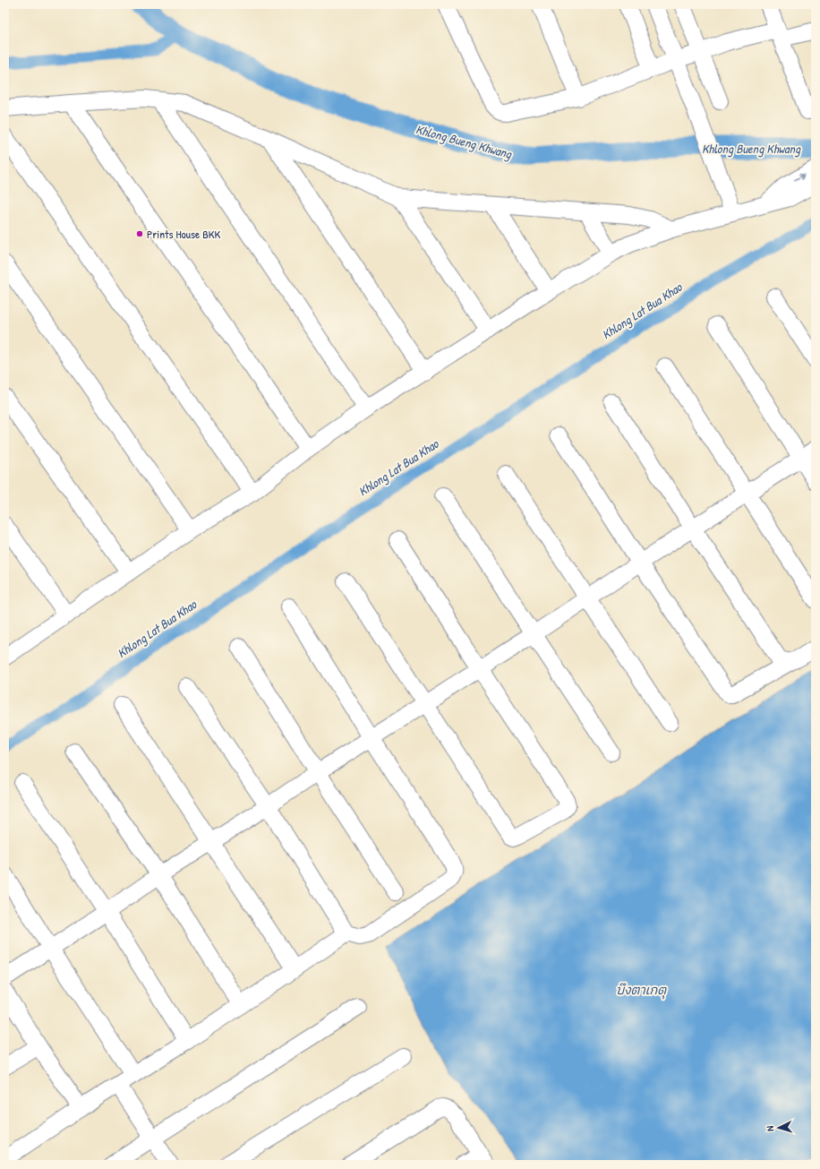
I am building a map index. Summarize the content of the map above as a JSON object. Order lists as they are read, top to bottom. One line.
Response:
{"water":["Khlong Bueng Khwang","Khlong Lat Bua Khao","บึงตาเกตุ"],"places":["Prints House BKK"],"north":"left"}
